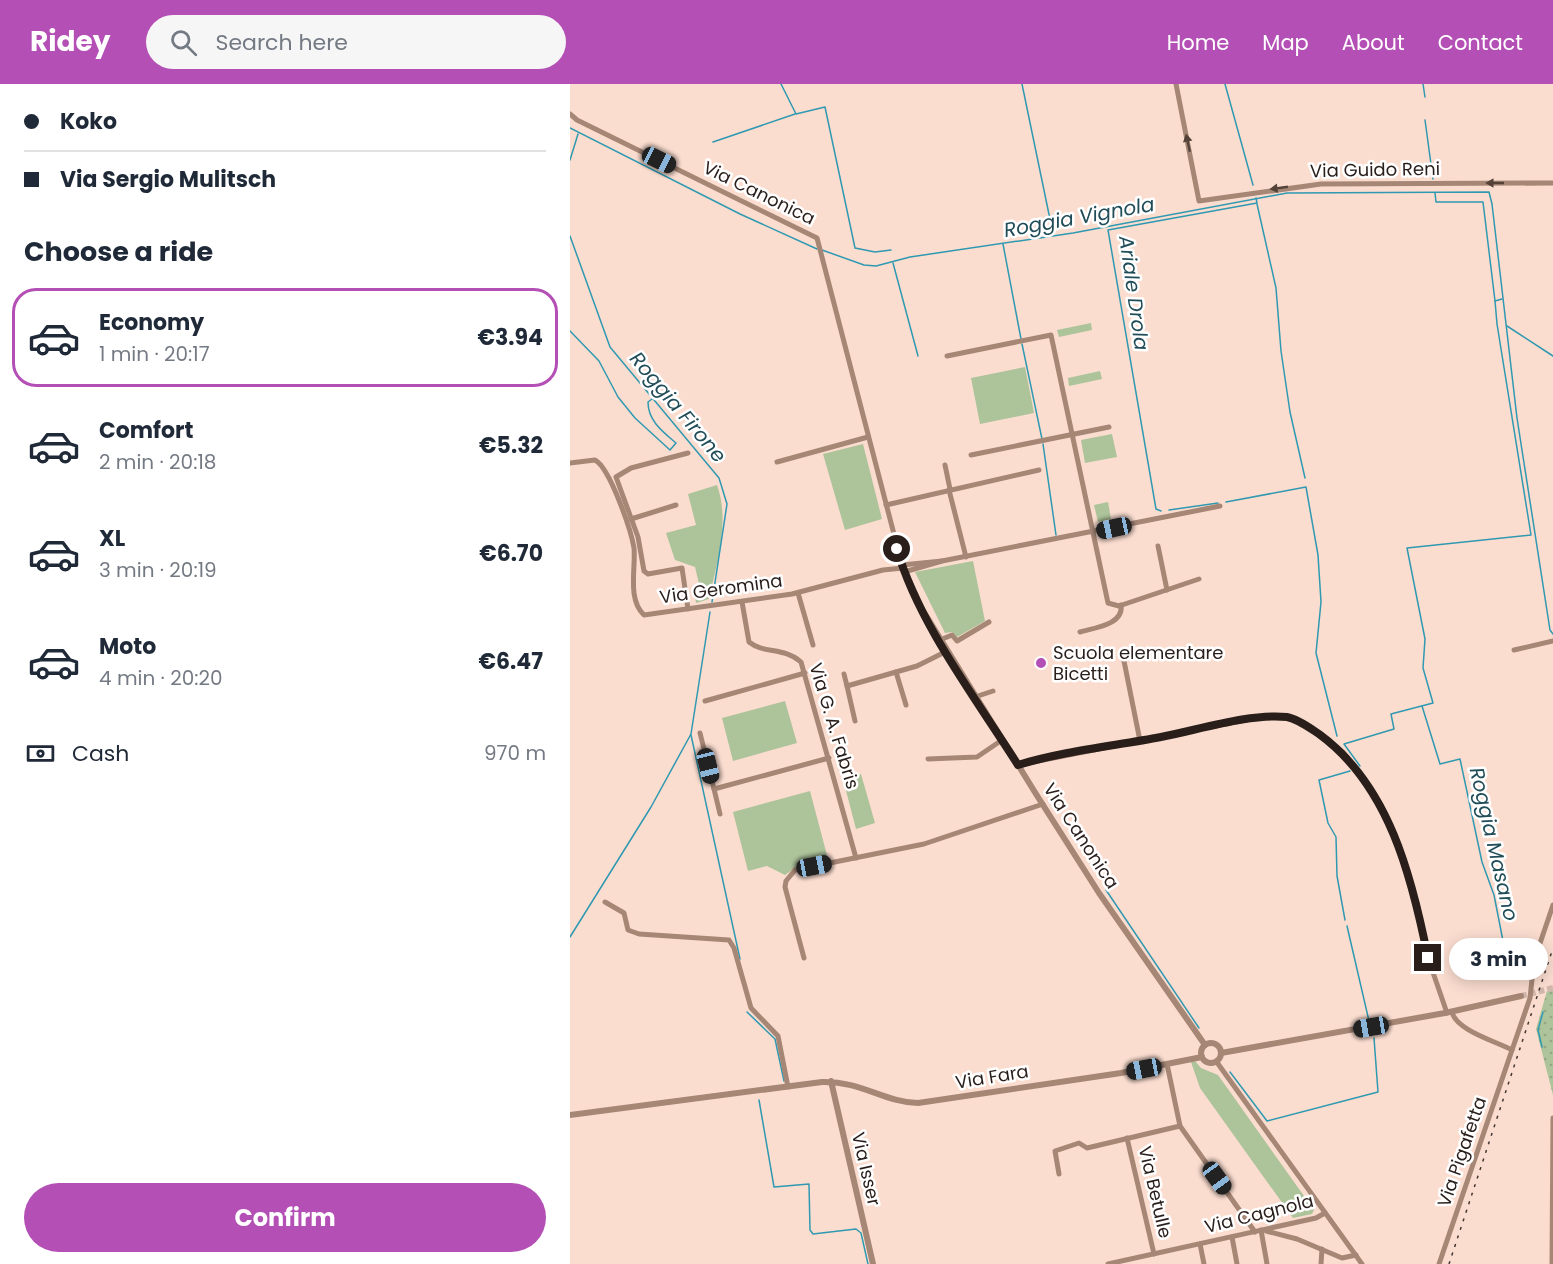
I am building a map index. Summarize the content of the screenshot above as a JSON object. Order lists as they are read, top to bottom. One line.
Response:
{"streets":{"street":["Via Guido Reni","Via Canonica","Via Geromina","Via G. A. Fabris","Via Fara","Via Pigafetta","Via Isser","Via Betulle","Via Cagnola"]},"crossings":[["Via Canonica","Via Geromina"],["Via Canonica","Via Fara"],["Via Geromina","Via G. A. Fabris"],["Via Fara","Via Isser"],["Via Betulle","Via Cagnola"]],"one_way":["Via Guido Reni"],"water":["Roggia Vignola","Ariale Drola","Roggia Firone","Roggia Masano"],"places":["Scuola elementare Bicetti"],"page":{"header":"Ridey","search":"Search here","nav":["Home","Map","About","Contact"],"banner":["Koko","Via Sergio Mulitsch"],"heading":"Choose a ride","list":[{"name":"Economy","note":"1 min · 20:17","value":"€3.94"},{"name":"Comfort","note":"2 min · 20:18","value":"€5.32"},{"name":"XL","note":"3 min · 20:19","value":"€6.70"},{"name":"Moto","note":"4 min · 20:20","value":"€6.47"}],"pay":["Cash","970 m"],"bubble":"3 min","buttons":"Confirm"}}
